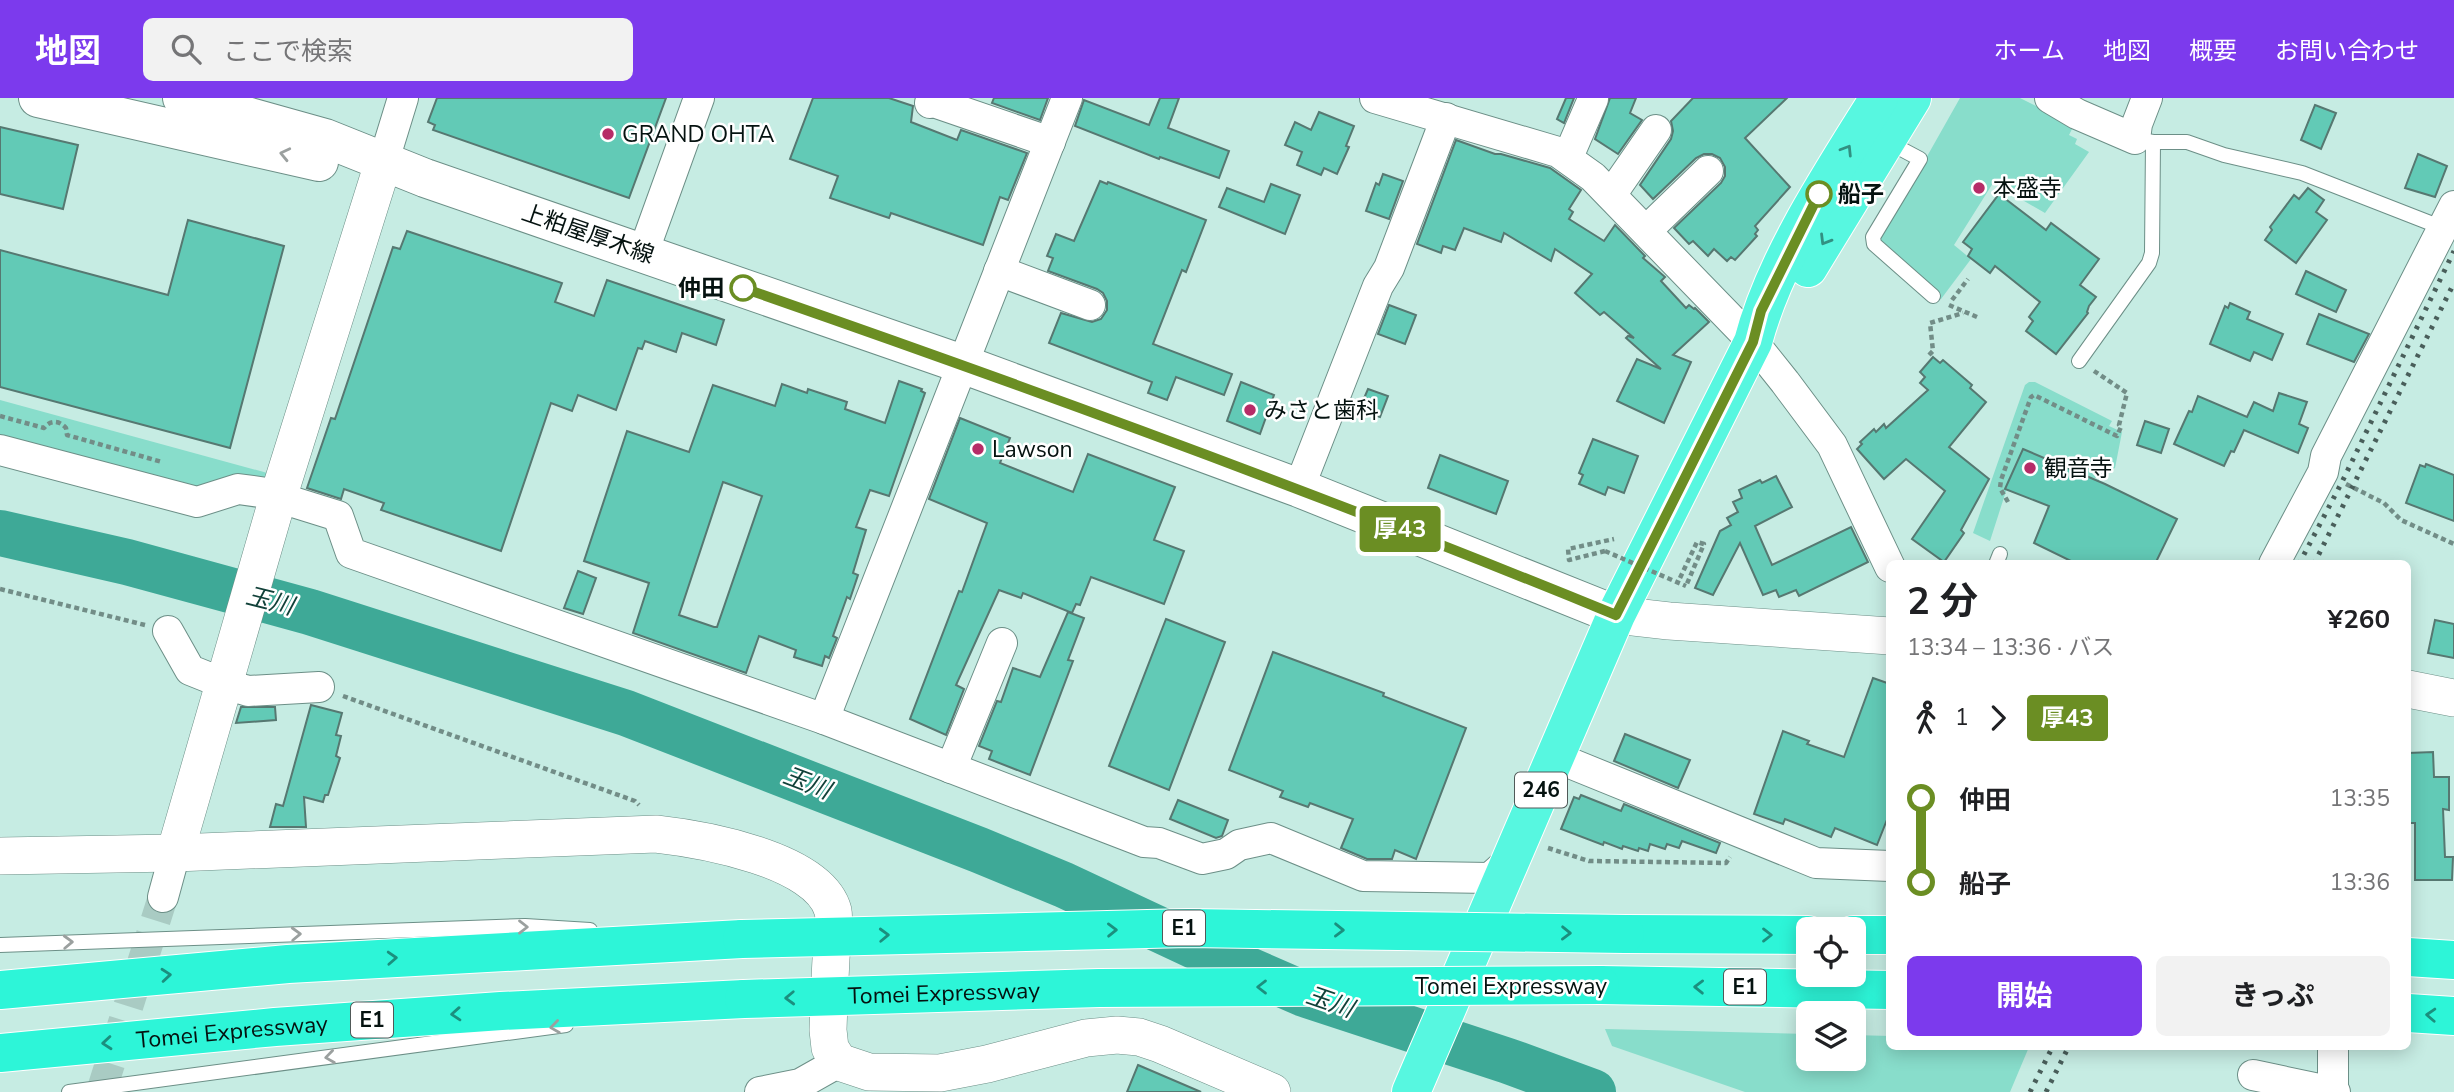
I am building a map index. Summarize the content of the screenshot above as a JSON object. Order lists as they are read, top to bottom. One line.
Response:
{"streets":{"highway":["246","E1","Tomei Expressway"],"main road":["上粕屋厚木線"]},"crossings":[["上粕屋厚木線","246"]],"water":["玉川"],"places":["GRAND OHTA","本盛寺","船子","仲田","みさと歯科","Lawson","観音寺"],"lines":["bus line 厚43"],"page":{"header":"地図","search":"ここで検索","nav":["ホーム","地図","概要","お問い合わせ"],"on_map":"厚43","heading":["2 分","13:34 – 13:36 · バス","¥260"],"legs":["1","厚43"],"list":[{"name":"仲田","value":"13:35"},{"name":"船子","value":"13:36"}],"buttons":["開始","きっぷ"]}}
